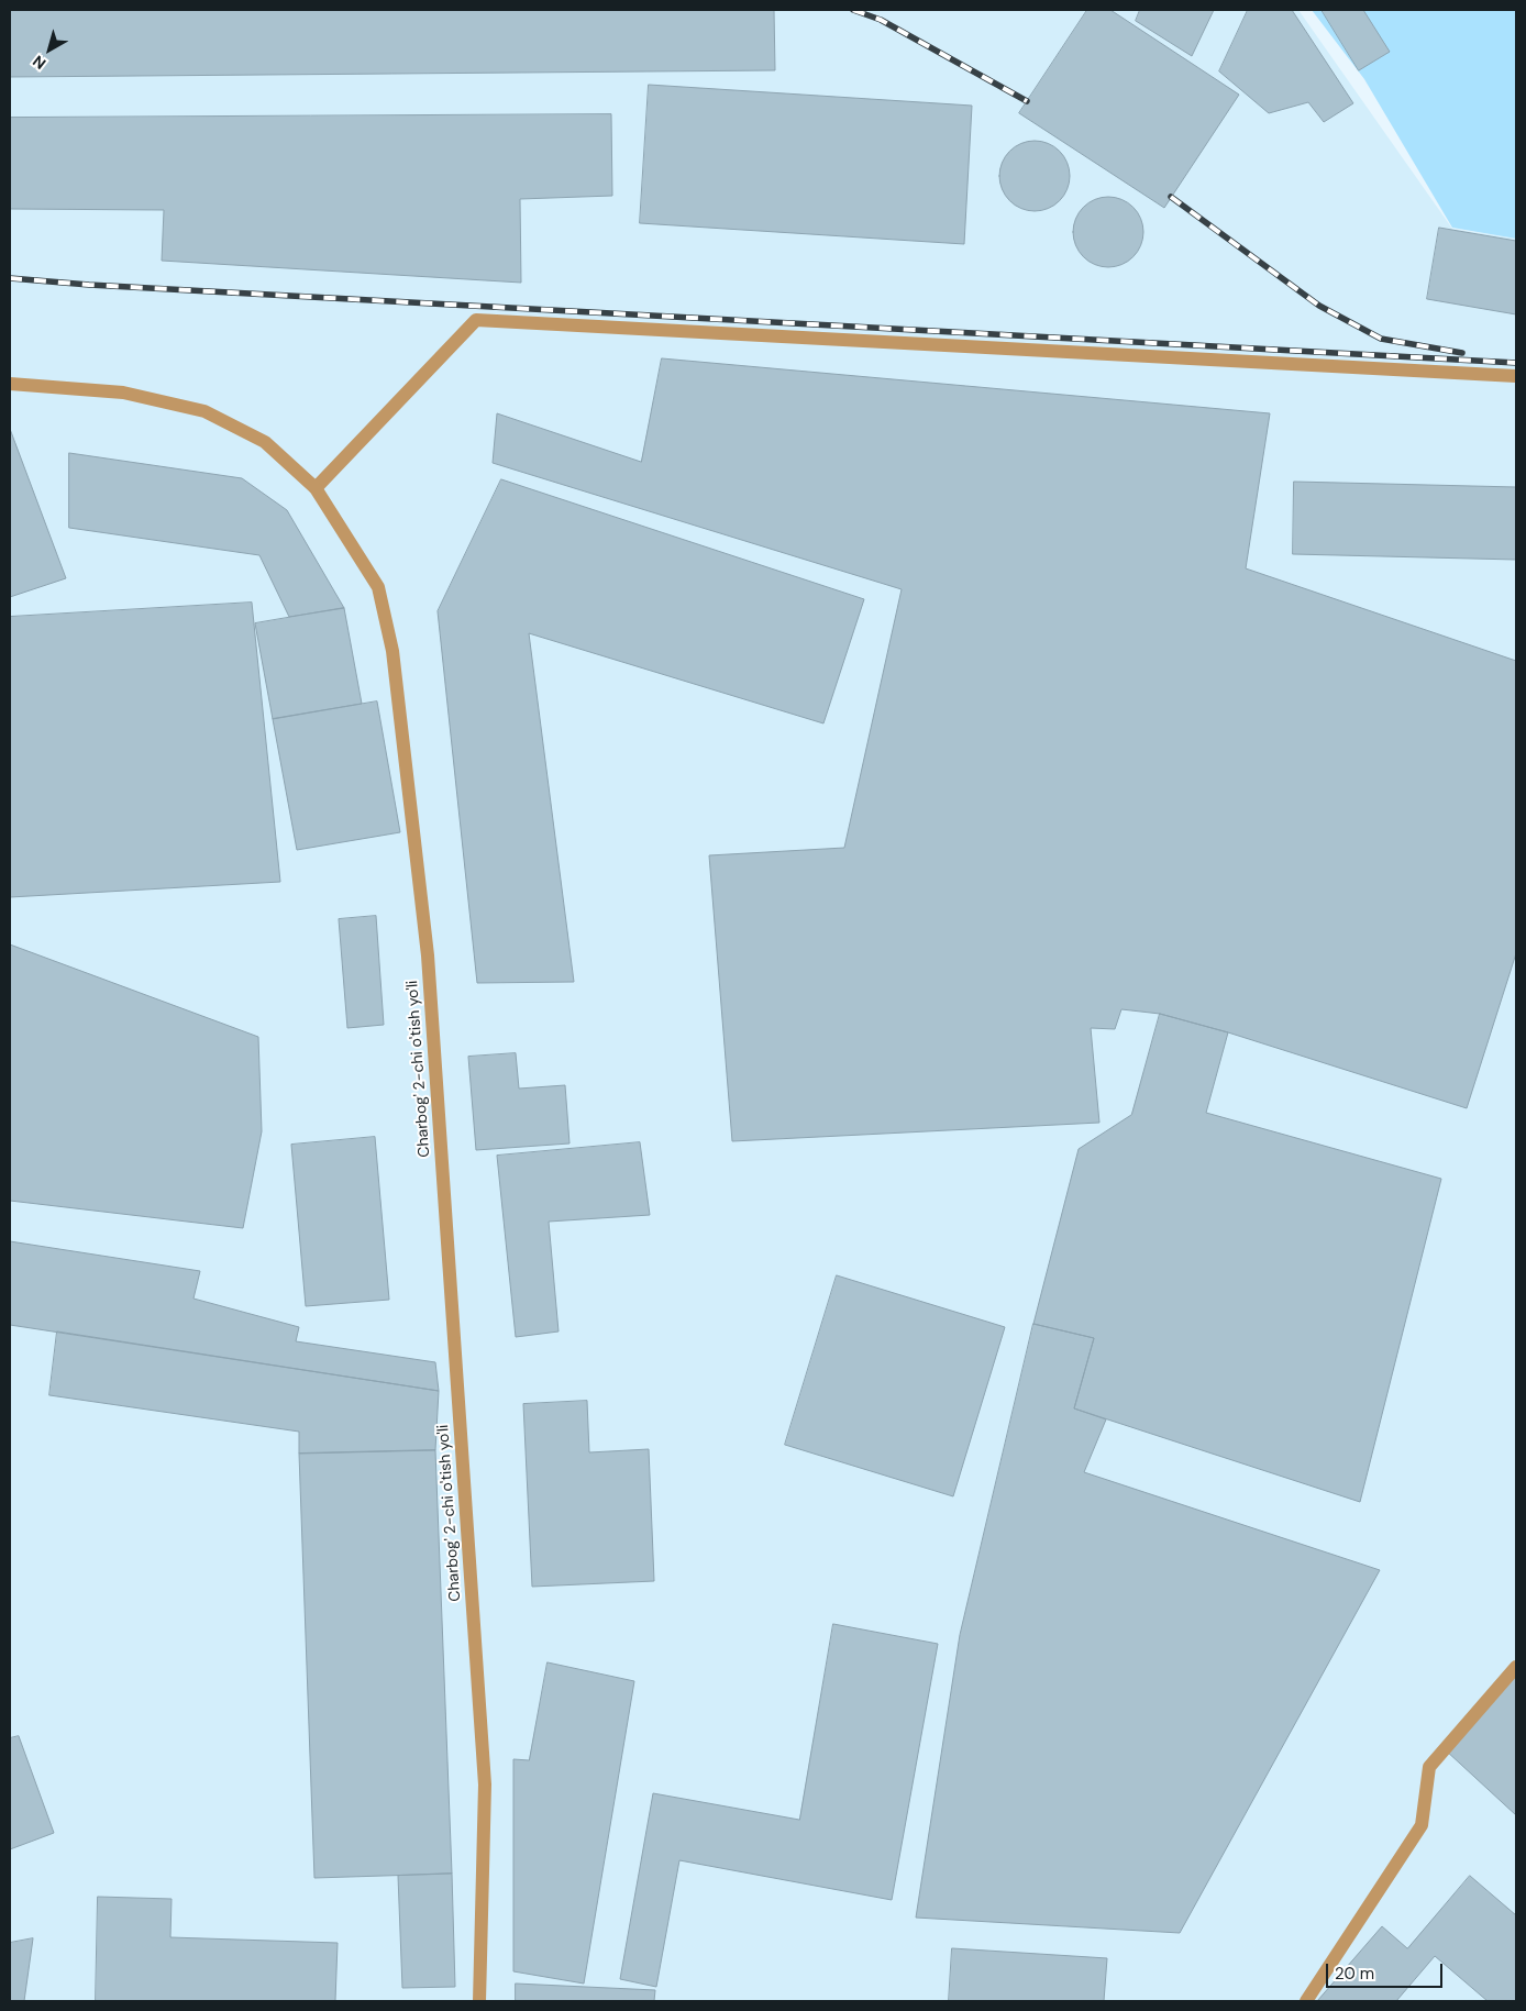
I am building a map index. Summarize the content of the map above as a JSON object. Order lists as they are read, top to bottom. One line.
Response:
{"streets":{"street":["Charbog' 2-chi o'tish yo'li"]},"scale_bar":"20 m","north":"bottom left"}
